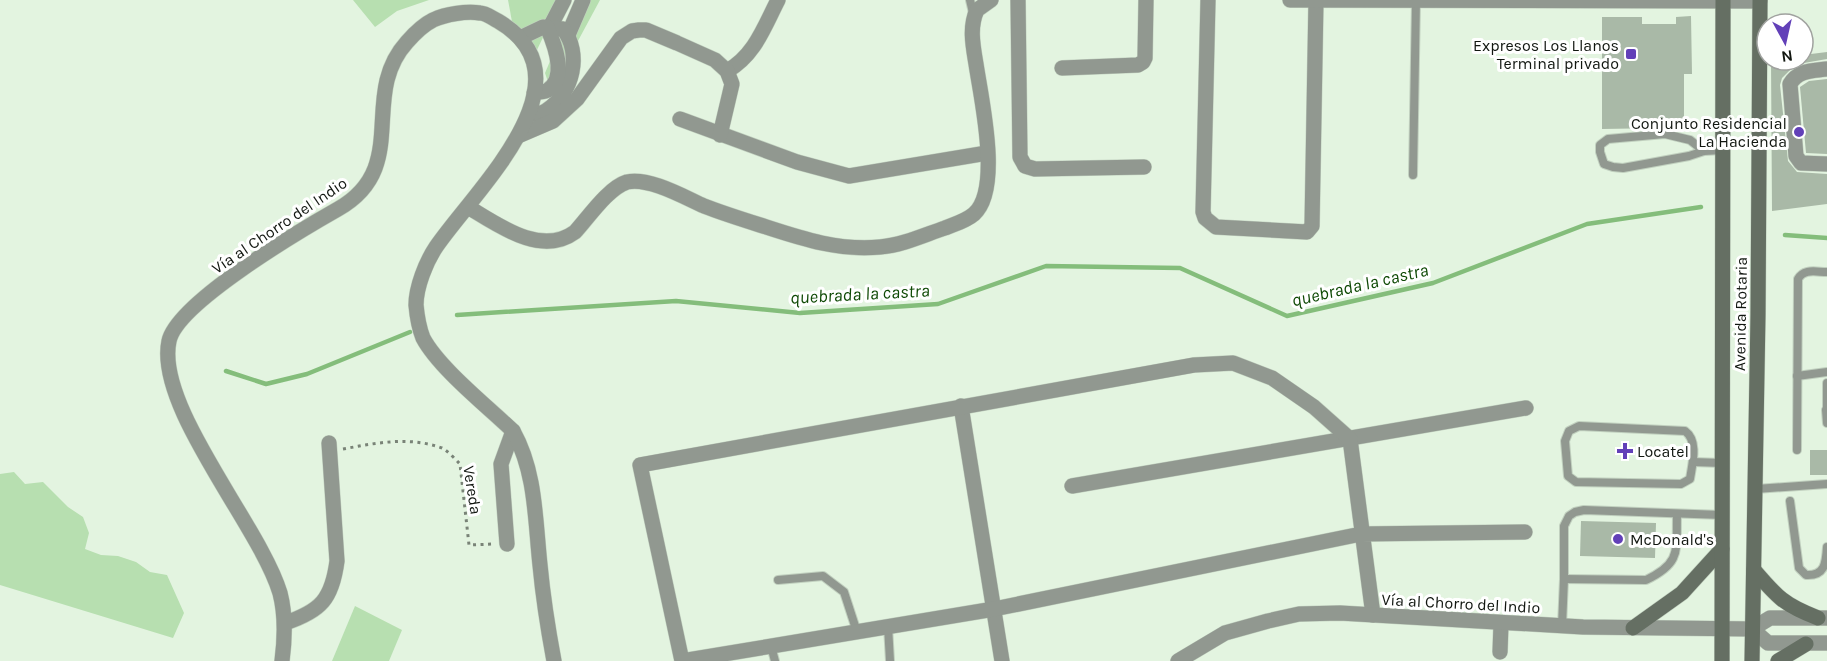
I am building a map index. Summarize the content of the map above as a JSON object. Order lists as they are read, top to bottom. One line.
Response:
{"streets":{"main road":["Avenida Rotaria"],"street":["Vía al Chorro del Indio"],"path":["Vereda"]},"crossings":[["Vía al Chorro del Indio","Avenida Rotaria"]],"water":["quebrada la castra"],"places":{"transit":["Expresos Los Llanos Terminal privado"],"other":["Conjunto Residencial La Hacienda","McDonald's"],"health":["Locatel"]},"north":"bottom"}
